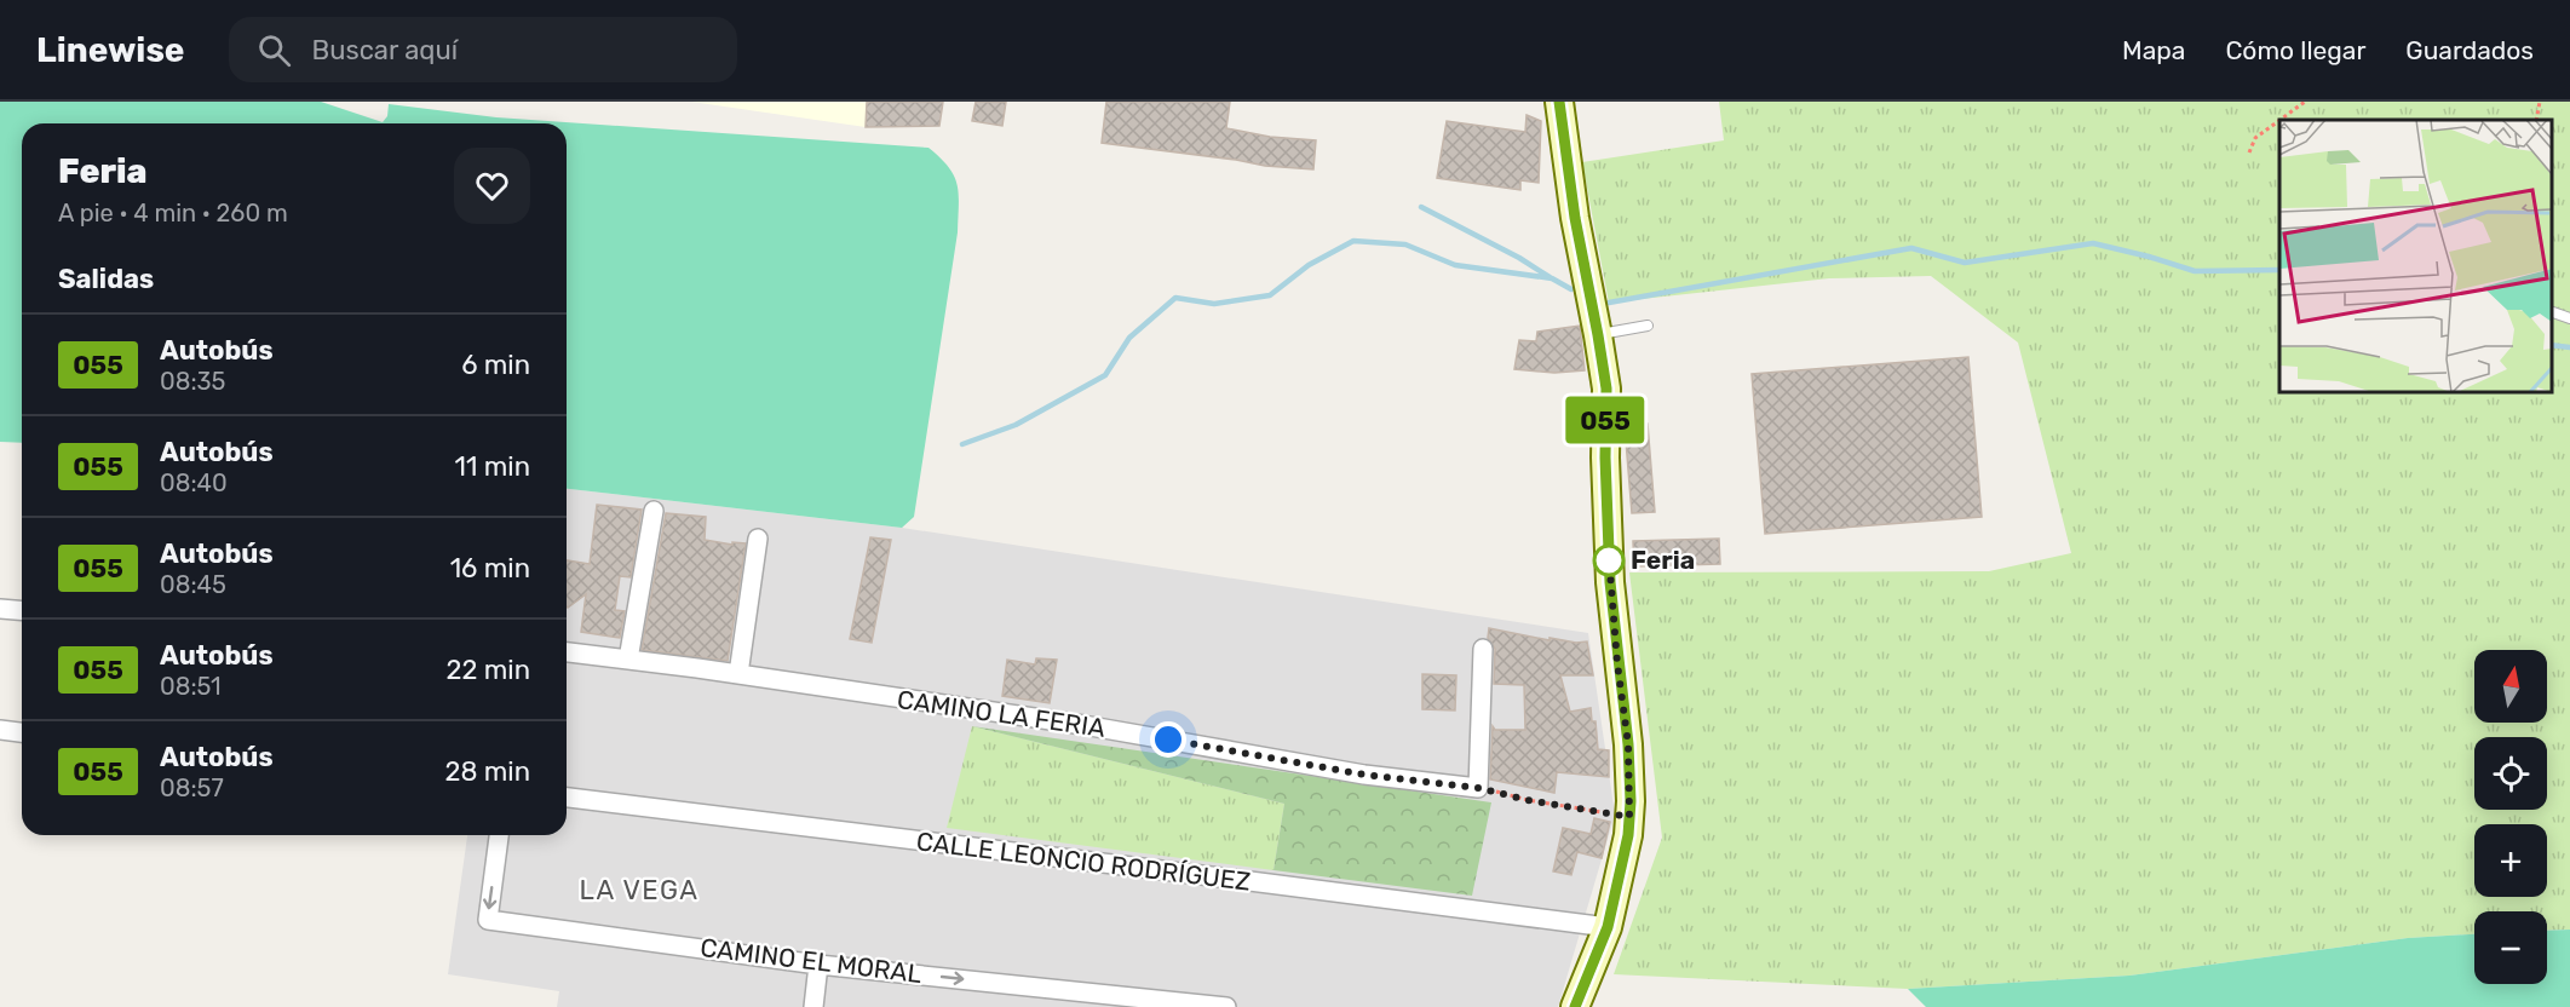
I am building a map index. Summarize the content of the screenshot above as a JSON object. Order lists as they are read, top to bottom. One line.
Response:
{"streets":{"street":["CAMINO LA FERIA","CALLE LEONCIO RODRÍGUEZ","CAMINO EL MORAL"]},"one_way":["CAMINO EL MORAL"],"districts":["LA VEGA"],"places":["Feria"],"lines":["bus line 055"],"north":"top","page":{"header":"Linewise","search":"Buscar aquí","nav":["Mapa","Cómo llegar","Guardados"],"on_map":"055","heading":[["Feria","A pie · 4 min · 260 m"],"Salidas"],"list":[{"mark":"055","name":"Autobús","note":"08:35","value":"6 min"},{"mark":"055","name":"Autobús","note":"08:40","value":"11 min"},{"mark":"055","name":"Autobús","note":"08:45","value":"16 min"},{"mark":"055","name":"Autobús","note":"08:51","value":"22 min"},{"mark":"055","name":"Autobús","note":"08:57","value":"28 min"}],"map_buttons":["+","−"]}}
